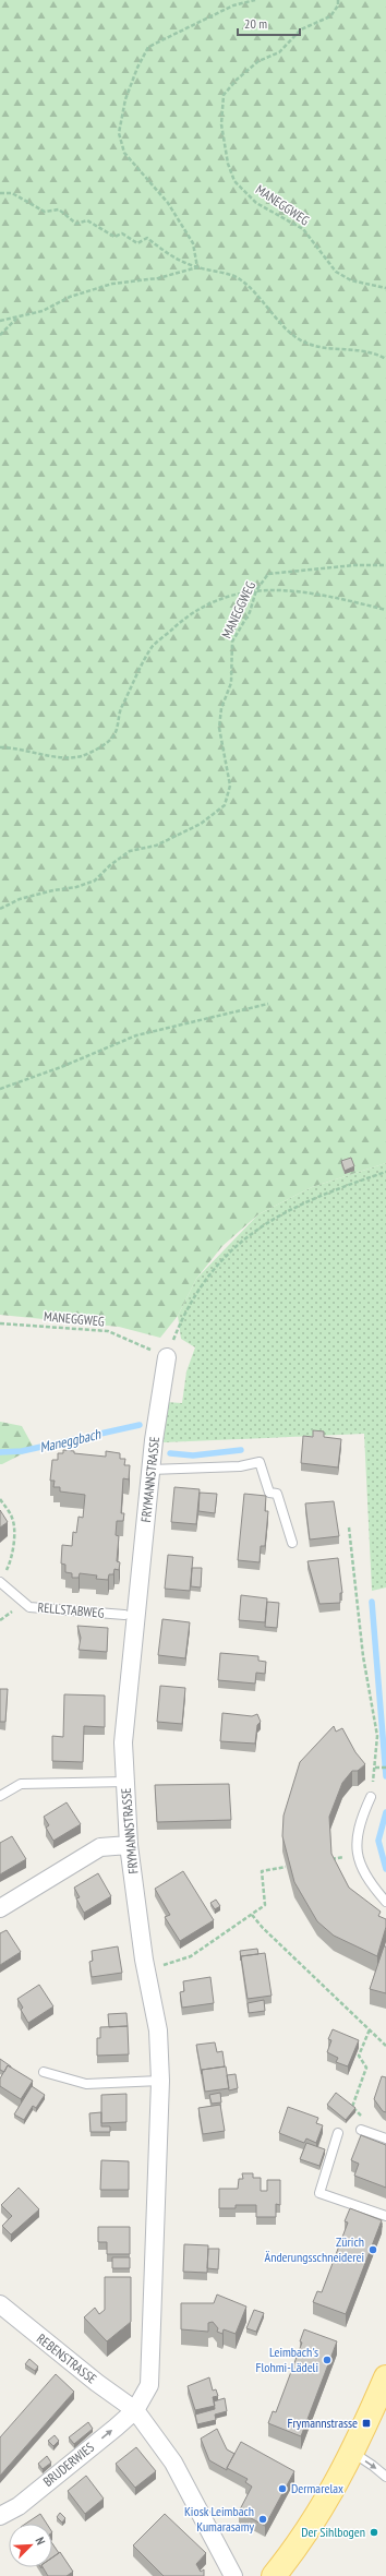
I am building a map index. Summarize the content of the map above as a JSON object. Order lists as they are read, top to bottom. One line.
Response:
{"streets":{"street":["FRYMANNSTRASSE","REBENSTRASSE","BRUDERWIES"],"lane":["RELLSTABWEG"],"path":["MANEGGWEG"]},"crossings":[["MANEGGWEG","FRYMANNSTRASSE"],["FRYMANNSTRASSE","REBENSTRASSE"],["FRYMANNSTRASSE","BRUDERWIES"],["REBENSTRASSE","BRUDERWIES"]],"one_way":["BRUDERWIES"],"water":["Maneggbach"],"places":{"other":["Zürich Änderungsschneiderei","Leimbach's Flohmi-Lädeli","Dermarelax","Kiosk Leimbach Kumarasamy","Der Sihlbogen"],"transit":["Frymannstrasse"]},"scale_bar":"20 m","north":"top right"}
